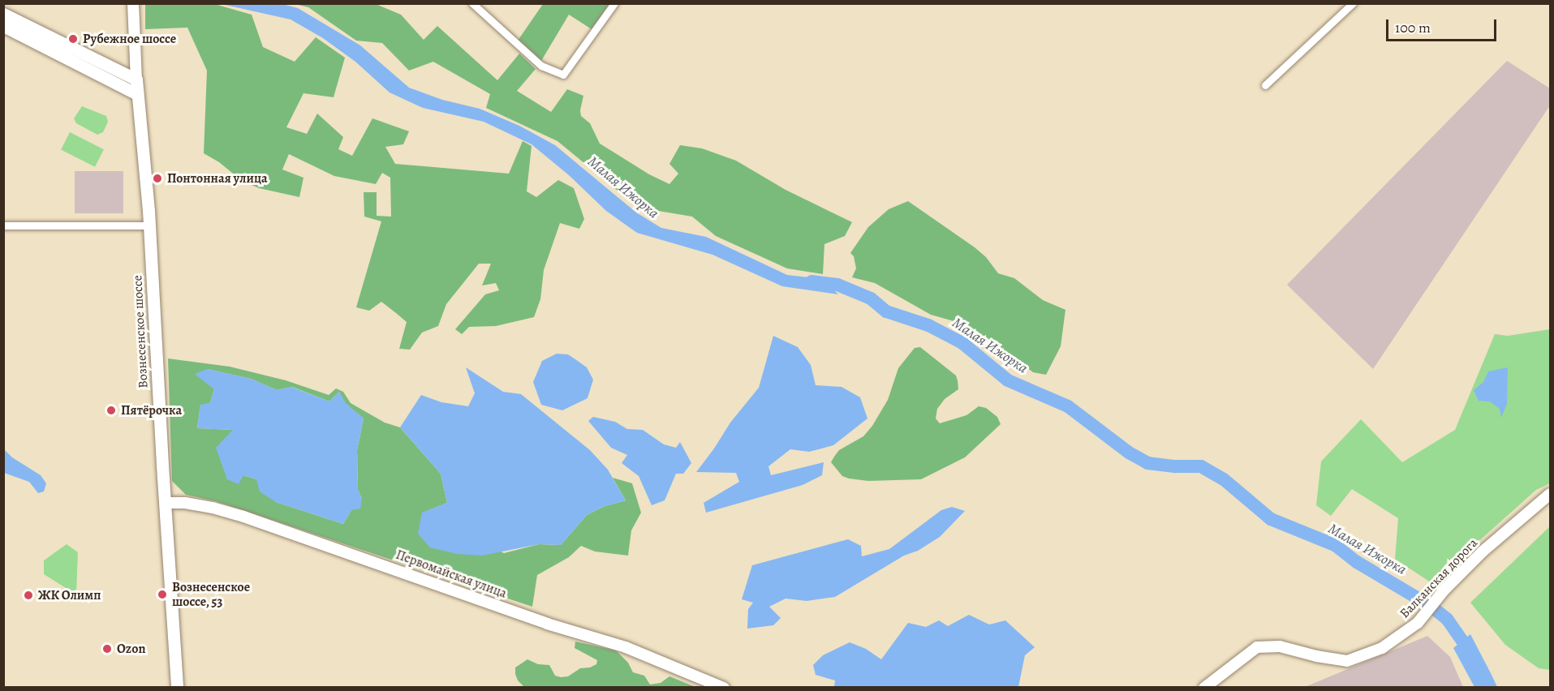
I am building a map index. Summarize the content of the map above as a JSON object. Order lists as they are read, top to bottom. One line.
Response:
{"streets":{"main road":["Вознесенское шоссе"],"street":["Первомайская улица","Балканская дорога"]},"crossings":[["Вознесенское шоссе","Первомайская улица"]],"water":["Малая Ижорка"],"places":["Рубежное шоссе","Понтонная улица","Пятёрочка","Вознесенское шоссе, 53","ЖК Олимп","Ozon"],"scale_bar":"100 m"}
